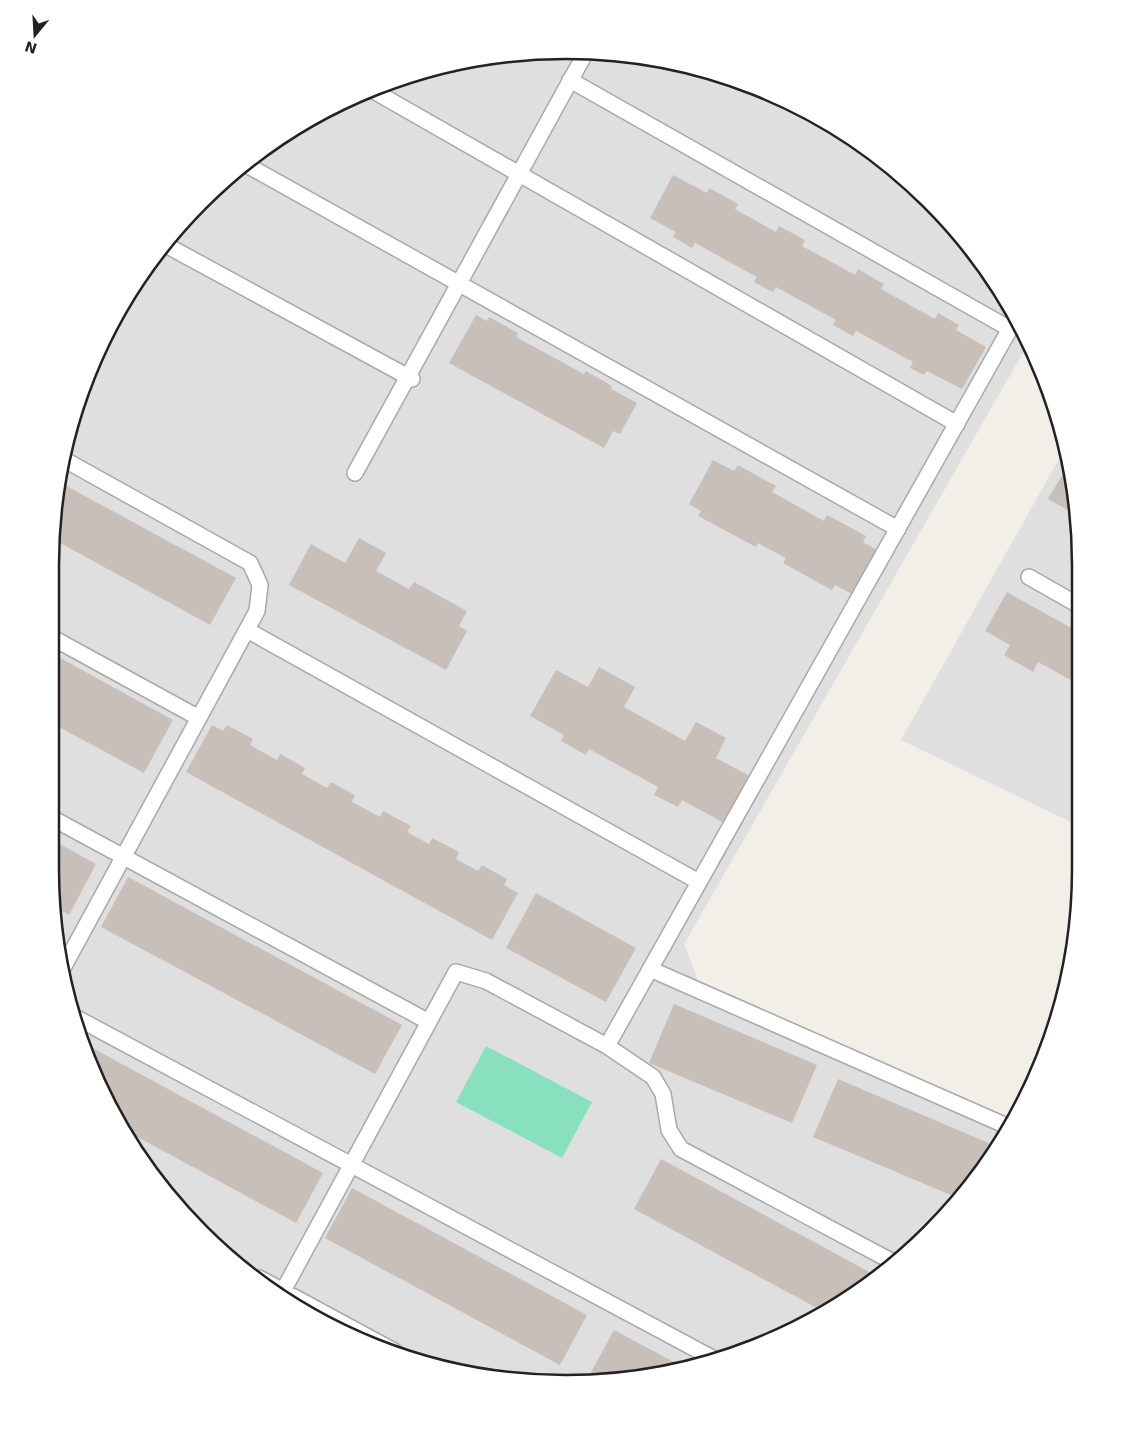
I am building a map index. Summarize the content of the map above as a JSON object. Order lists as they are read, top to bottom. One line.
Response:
{"north":"bottom"}
